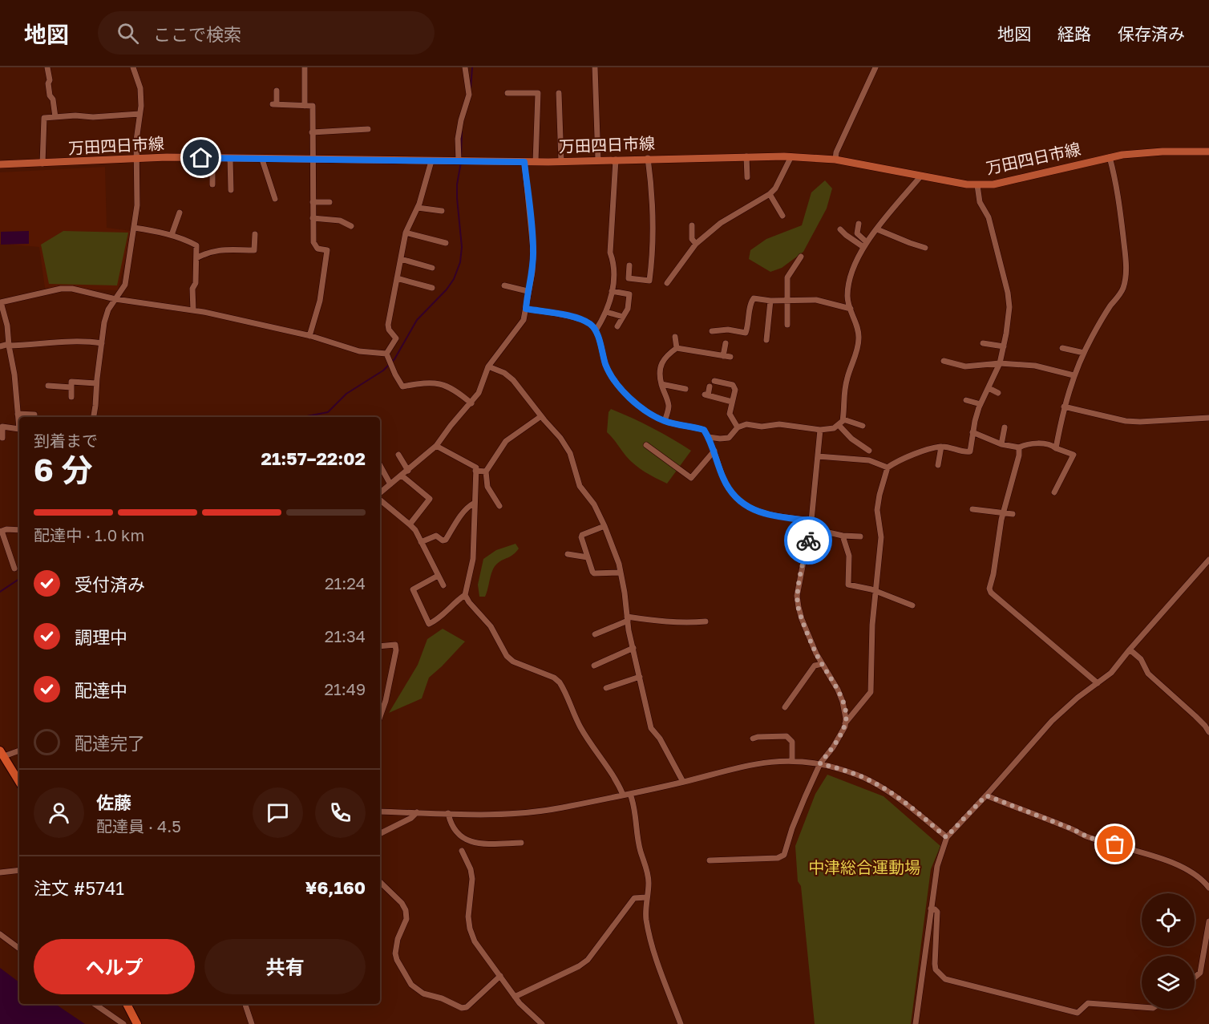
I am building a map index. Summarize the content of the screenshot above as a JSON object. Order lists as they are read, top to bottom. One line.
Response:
{"streets":{"main road":["万田四日市線"]},"parks":["中津総合運動場"],"page":{"header":"地図","search":"ここで検索","nav":["地図","経路","保存済み"],"heading":["6 分","到着まで","21:57–22:02"],"panel":["佐藤","配達員 · 4.5","注文 #5741","¥6,160"],"bar":"配達中 · 1.0 km","list":[["受付済み","21:24"],["調理中","21:34"],["配達中","21:49"],"配達完了"],"buttons":["ヘルプ","共有"]}}
